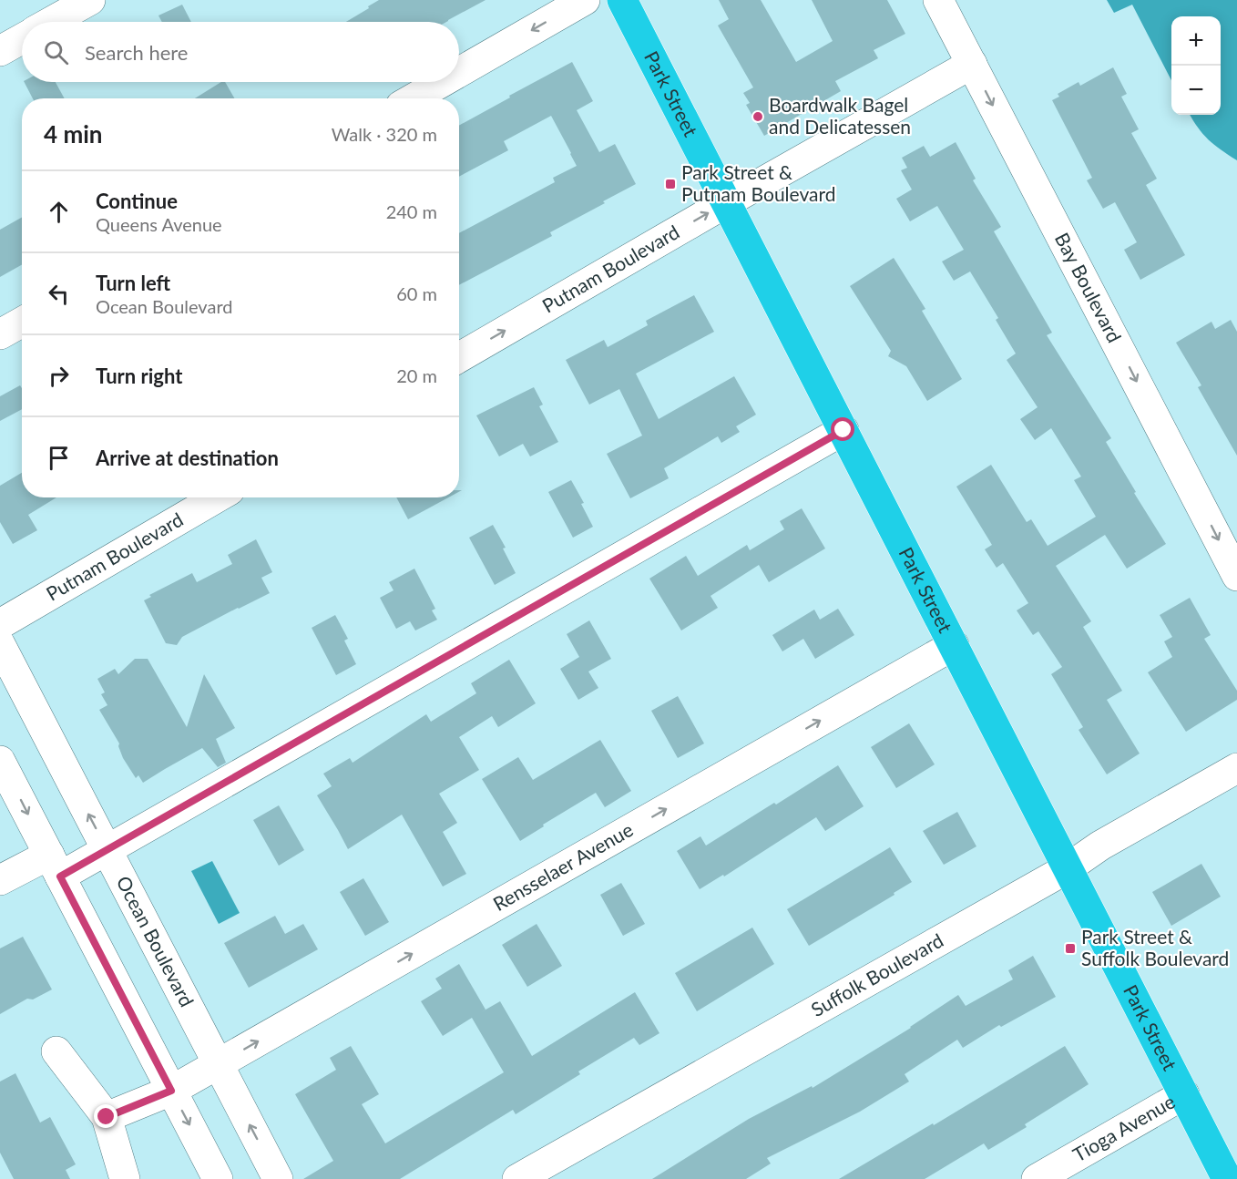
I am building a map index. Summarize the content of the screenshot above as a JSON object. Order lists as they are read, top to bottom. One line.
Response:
{"streets":{"highway":["Park Street"],"street":["Putnam Boulevard","Bay Boulevard","Rensselaer Avenue","Ocean Boulevard","Suffolk Boulevard","Tioga Avenue"]},"crossings":[["Park Street","Putnam Boulevard"],["Park Street","Rensselaer Avenue"],["Park Street","Suffolk Boulevard"],["Park Street","Tioga Avenue"],["Putnam Boulevard","Bay Boulevard"],["Rensselaer Avenue","Ocean Boulevard"]],"one_way":["Bay Boulevard"],"places":{"other":["Boardwalk Bagel and Delicatessen"],"transit":["Park Street & Putnam Boulevard","Park Street & Suffolk Boulevard"]},"page":{"map_buttons":["+","−"],"search":"Search here","heading":["4 min","Walk · 320 m"],"list":[["Continue","Queens Avenue","240 m"],["Turn left","Ocean Boulevard","60 m"],["Turn right","20 m"],"Arrive at destination"]}}
